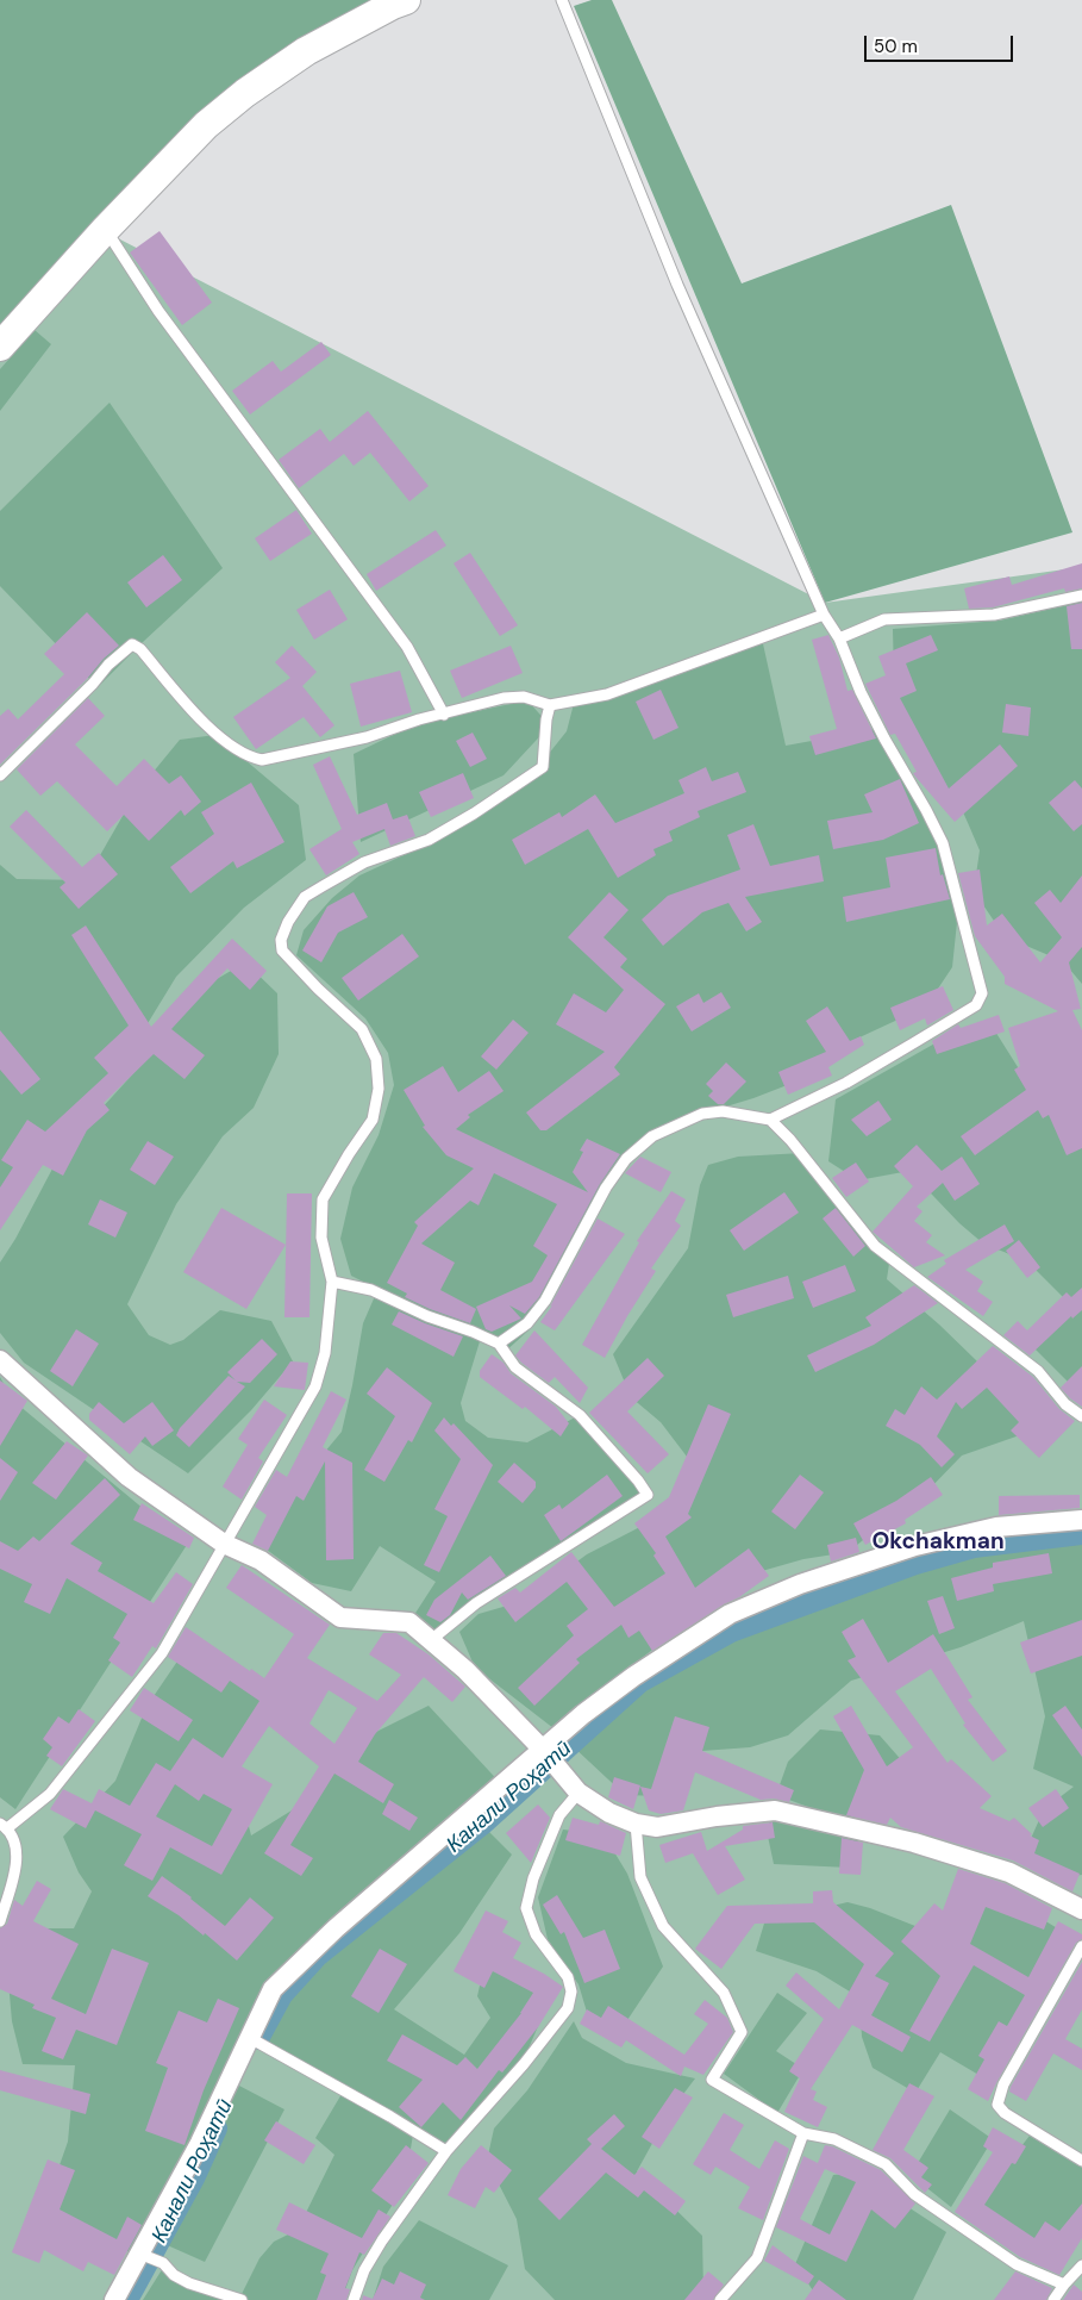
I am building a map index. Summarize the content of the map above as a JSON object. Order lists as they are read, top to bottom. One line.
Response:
{"districts":["Okchakman"],"water":["Канали Роҳатӣ"],"scale_bar":"50 m"}
